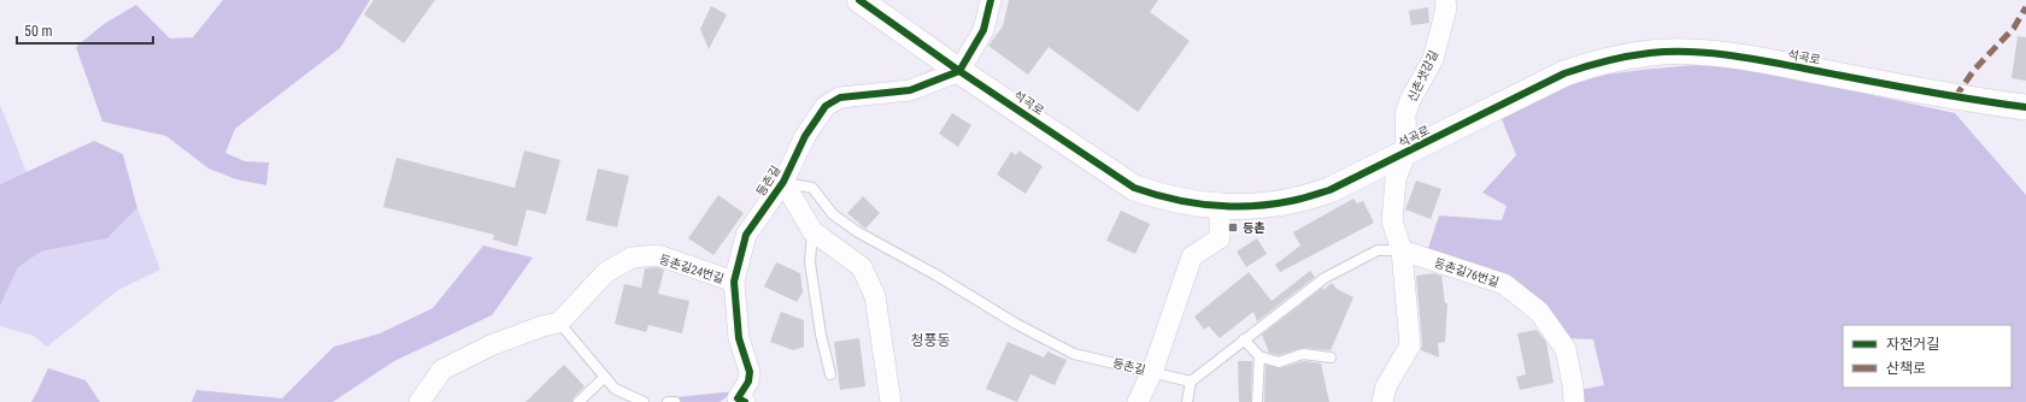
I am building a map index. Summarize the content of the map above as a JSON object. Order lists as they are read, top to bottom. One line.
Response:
{"streets":{"street":["석곡로","신촌샛강길","등촌길","등촌길24번길","등촌길76번길"]},"crossings":[["석곡로","신촌샛강길"],["석곡로","등촌길"],["석곡로","등촌길76번길"],["등촌길","등촌길24번길"]],"districts":["청풍동"],"places":{"transit":["등촌"]},"legend":["자전거길","산책로"],"scale_bar":"50 m"}
